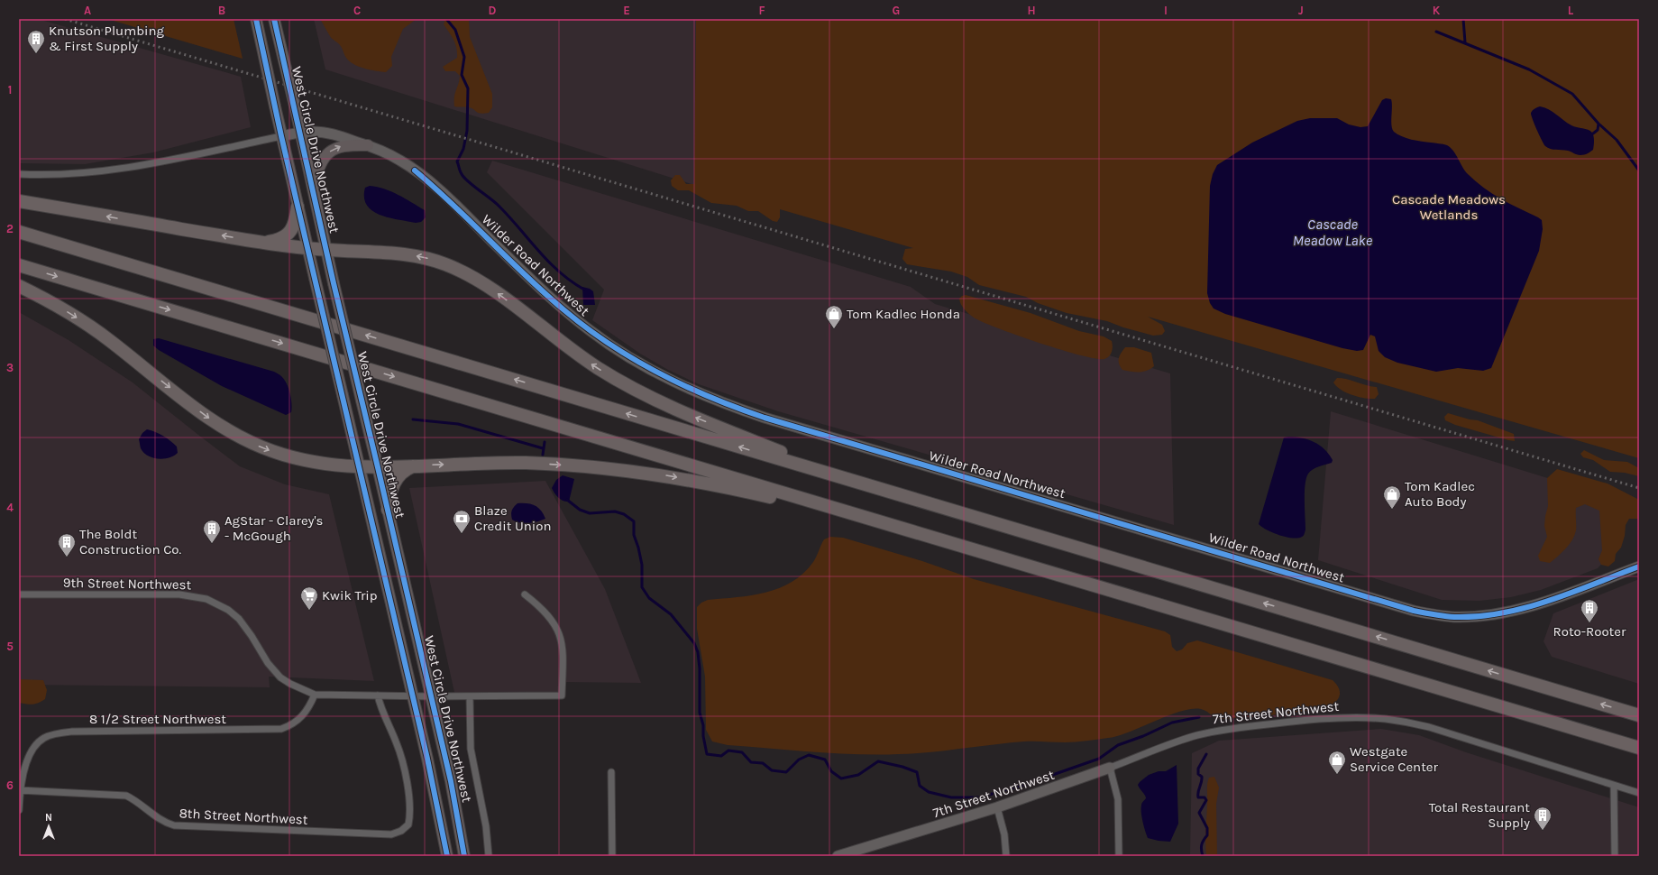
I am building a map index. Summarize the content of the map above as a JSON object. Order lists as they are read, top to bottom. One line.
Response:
{"streets":{"main road":["West Circle Drive Northwest"],"street":["Wilder Road Northwest","9th Street Northwest","7th Street Northwest","8 1/2 Street Northwest","8th Street Northwest"]},"crossings":[["West Circle Drive Northwest","Wilder Road Northwest"],["West Circle Drive Northwest","9th Street Northwest"],["9th Street Northwest","8 1/2 Street Northwest"],["9th Street Northwest","8th Street Northwest"],["8 1/2 Street Northwest","8th Street Northwest"]],"water":["Cascade Meadow Lake"],"parks":["Cascade Meadows Wetlands"],"places":{"building":["Knutson Plumbing & First Supply","AgStar - Clarey's - McGough","The Boldt Construction Co.","Roto-Rooter","Total Restaurant Supply"],"shop":["Tom Kadlec Honda","Tom Kadlec Auto Body","Westgate Service Center"],"bank":["Blaze Credit Union"],"supermarket":["Kwik Trip"]},"north":"top","grid":{"columns":["A","B","C","D","E","F","G","H","I","J","K","L"],"rows":["1","2","3","4","5","6"]}}
